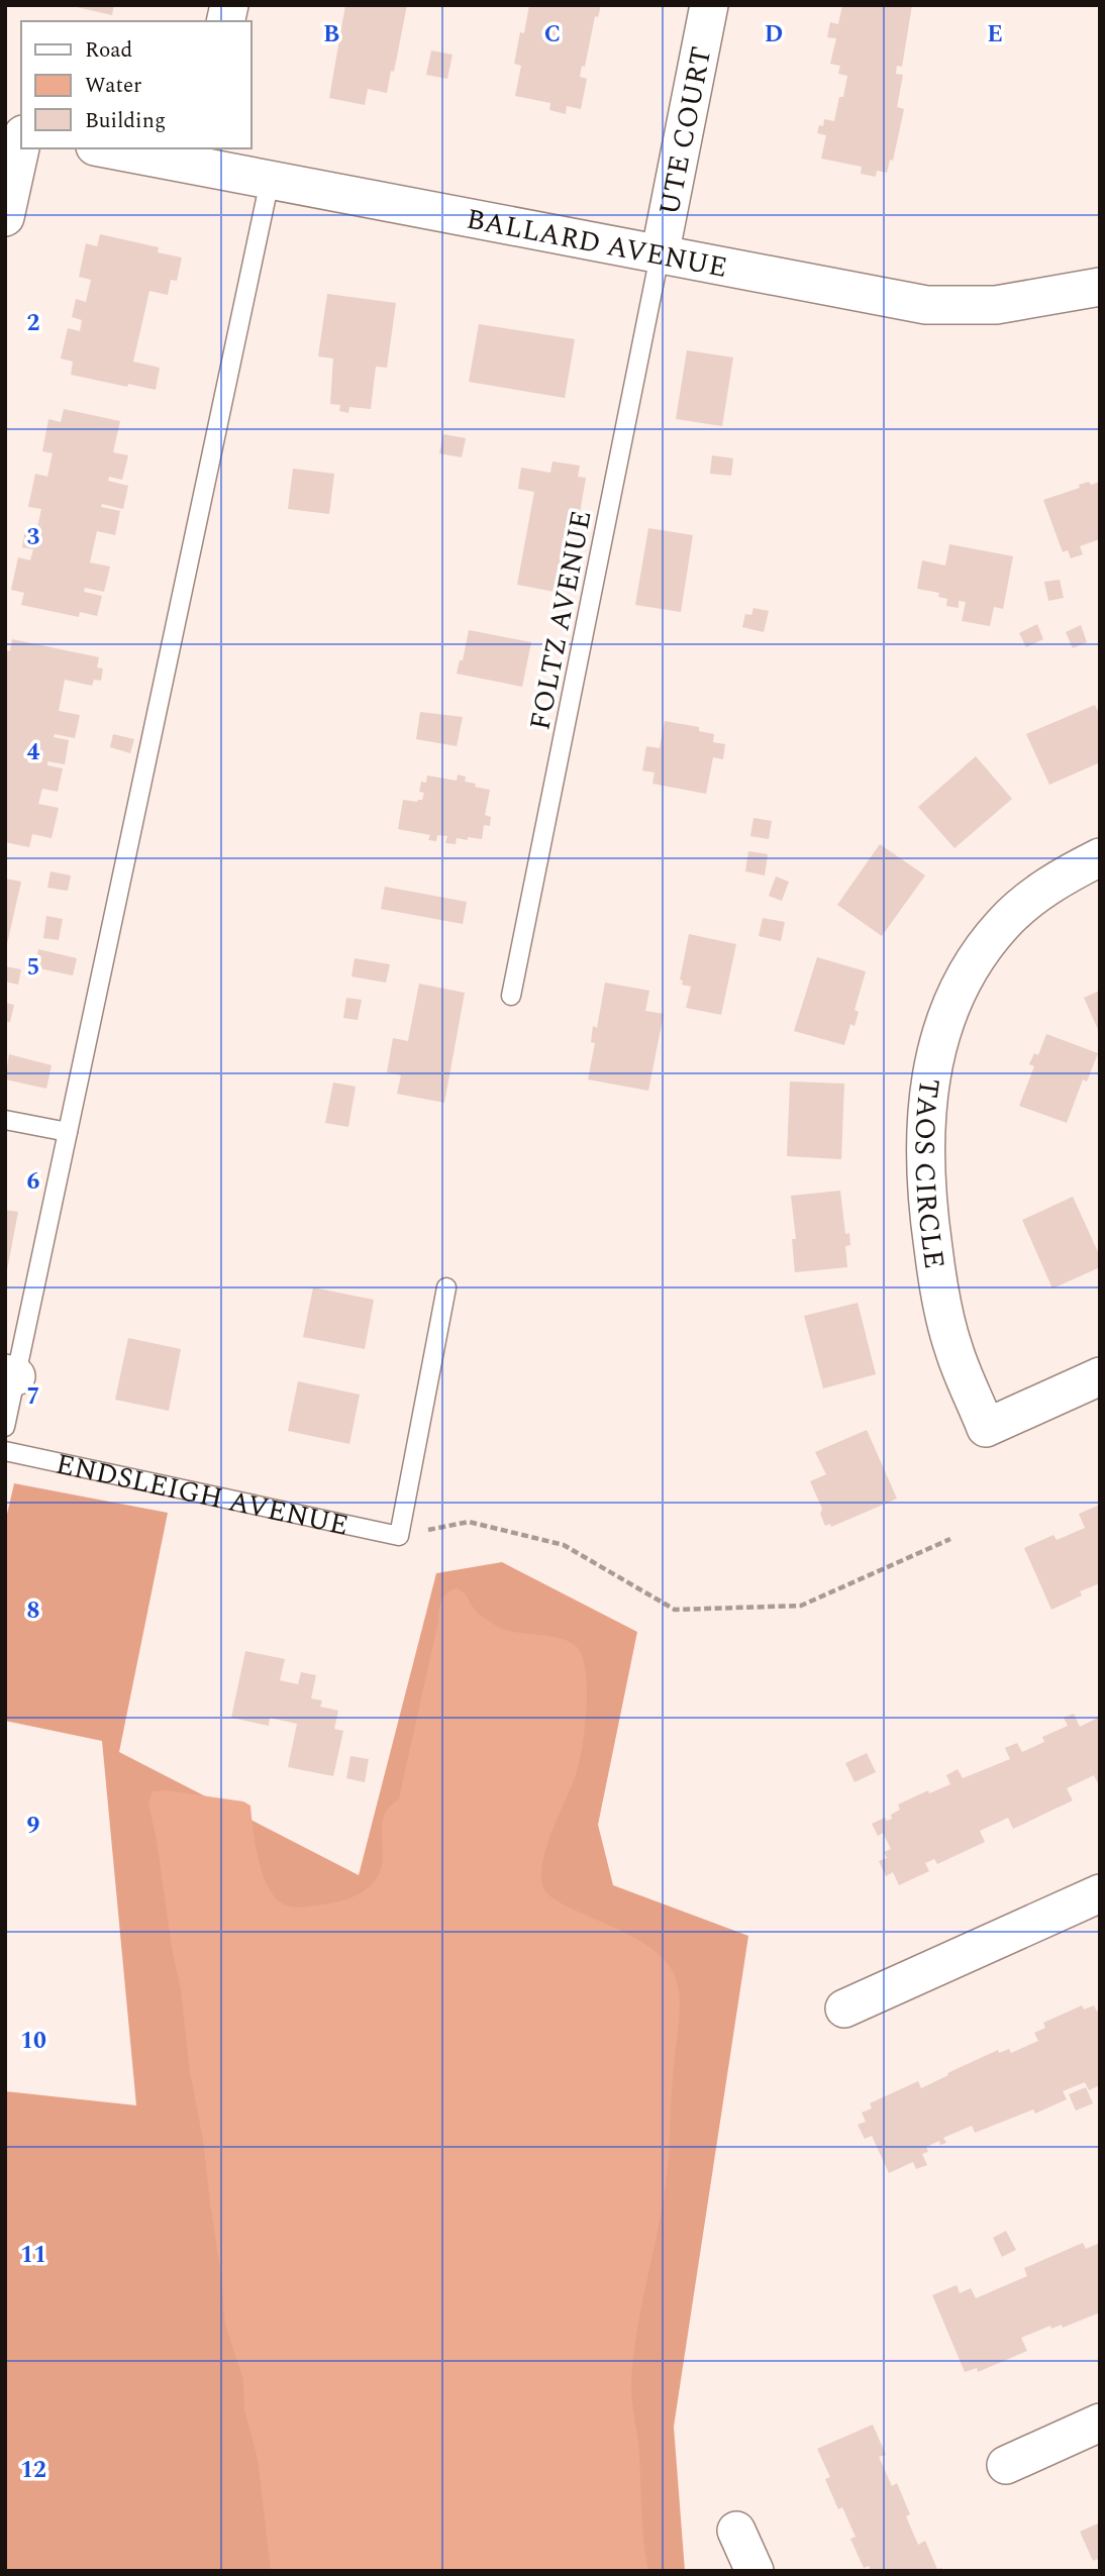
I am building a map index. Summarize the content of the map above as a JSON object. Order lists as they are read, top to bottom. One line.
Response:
{"streets":{"street":["UTE COURT","BALLARD AVENUE","TAOS CIRCLE"],"lane":["FOLTZ AVENUE","ENDSLEIGH AVENUE"]},"crossings":[["UTE COURT","BALLARD AVENUE"],["UTE COURT","FOLTZ AVENUE"],["BALLARD AVENUE","FOLTZ AVENUE"]],"legend":["Road","Water","Building"],"grid":{"columns":["B","C","D","E"],"rows":["2","3","4","5","6","7","8","9","10","11","12"]}}
